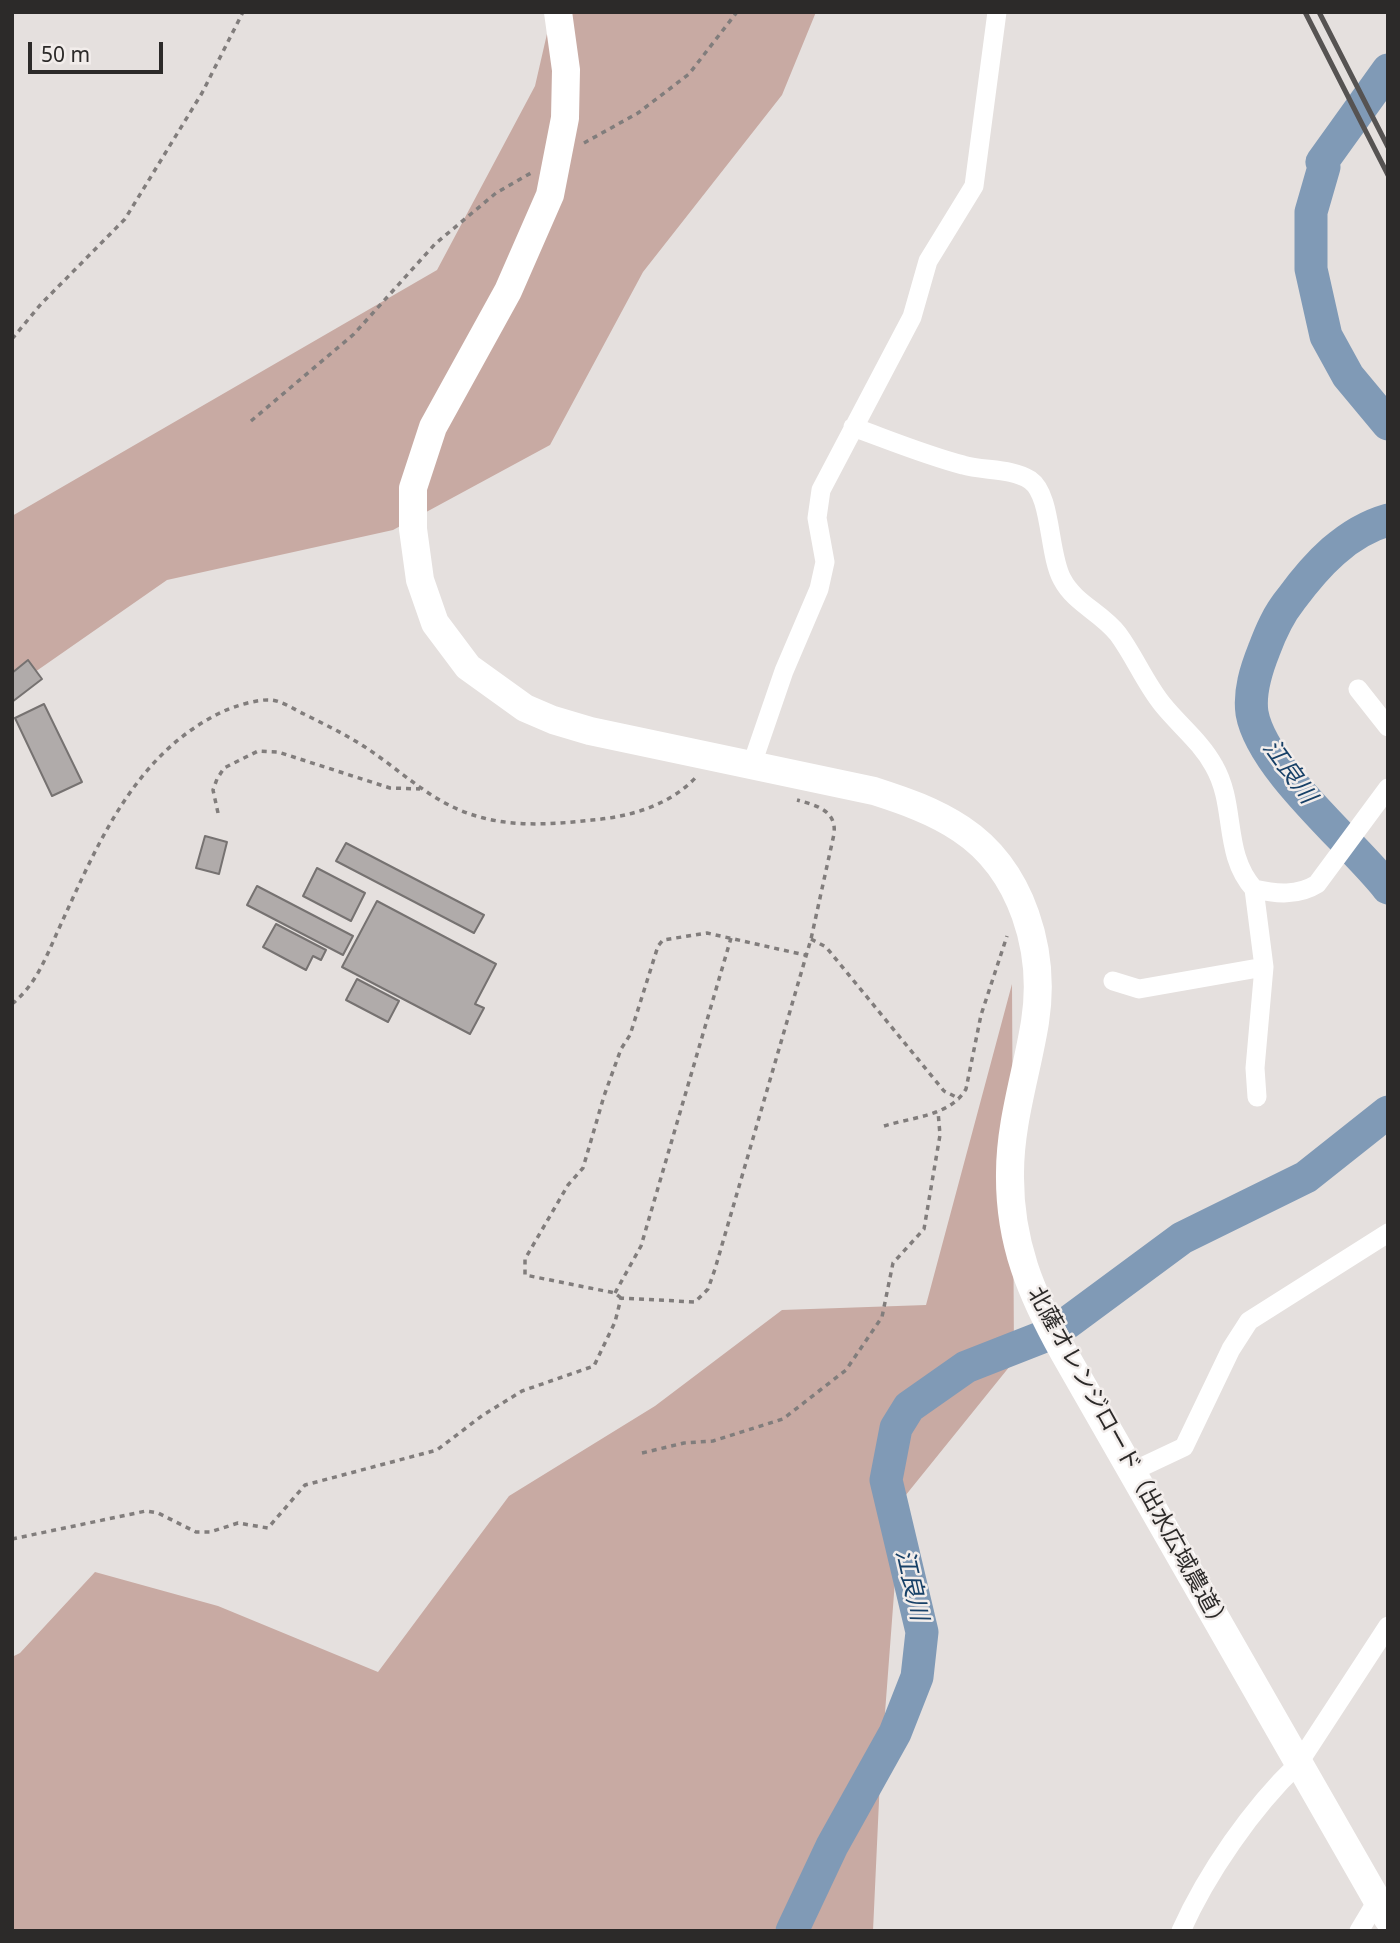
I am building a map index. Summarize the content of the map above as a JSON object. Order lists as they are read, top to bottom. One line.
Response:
{"streets":{"street":["北薩オレンジロード（出水広域農道）"]},"water":["江良川"],"scale_bar":"50 m"}
